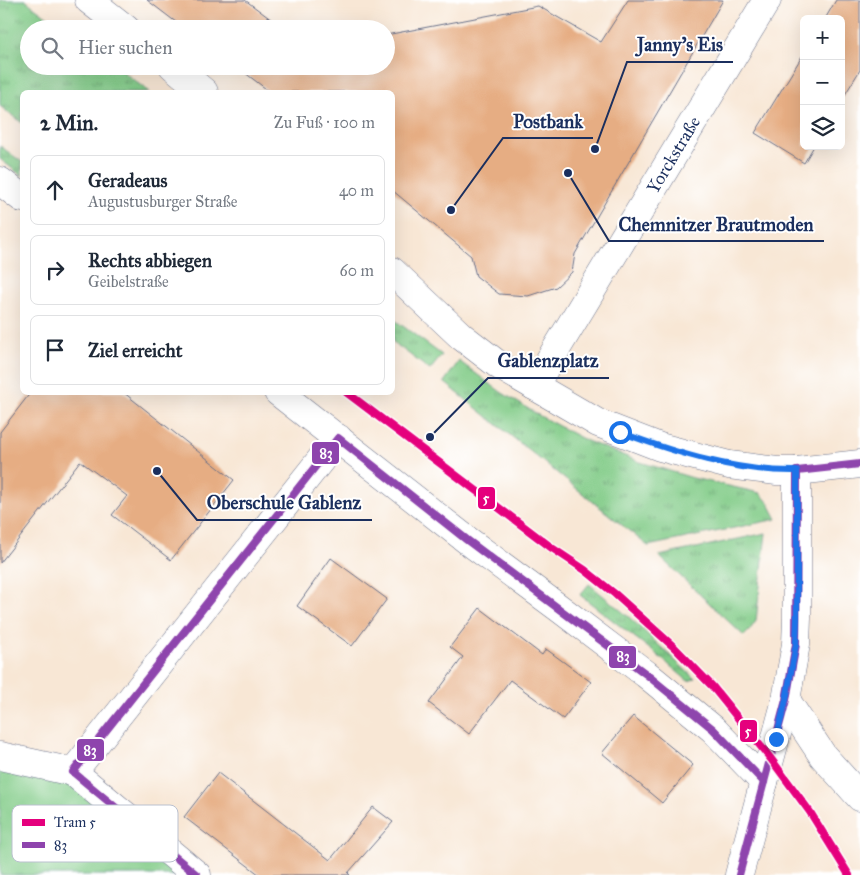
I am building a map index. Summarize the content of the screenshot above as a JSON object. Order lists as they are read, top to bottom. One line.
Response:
{"streets":{"street":["Yorckstraße"]},"places":["Janny's Eis","Chemnitzer Brautmoden","Postbank","Gablenzplatz","Oberschule Gablenz"],"lines":["tram line 5","transit line 83"],"legend":["Tram 5","83"],"page":{"map_buttons":["+","−"],"search":"Hier suchen","heading":["2 Min.","Zu Fuß · 100 m"],"list":[["Geradeaus","Augustusburger Straße","40 m"],["Rechts abbiegen","Geibelstraße","60 m"],"Ziel erreicht"]}}
